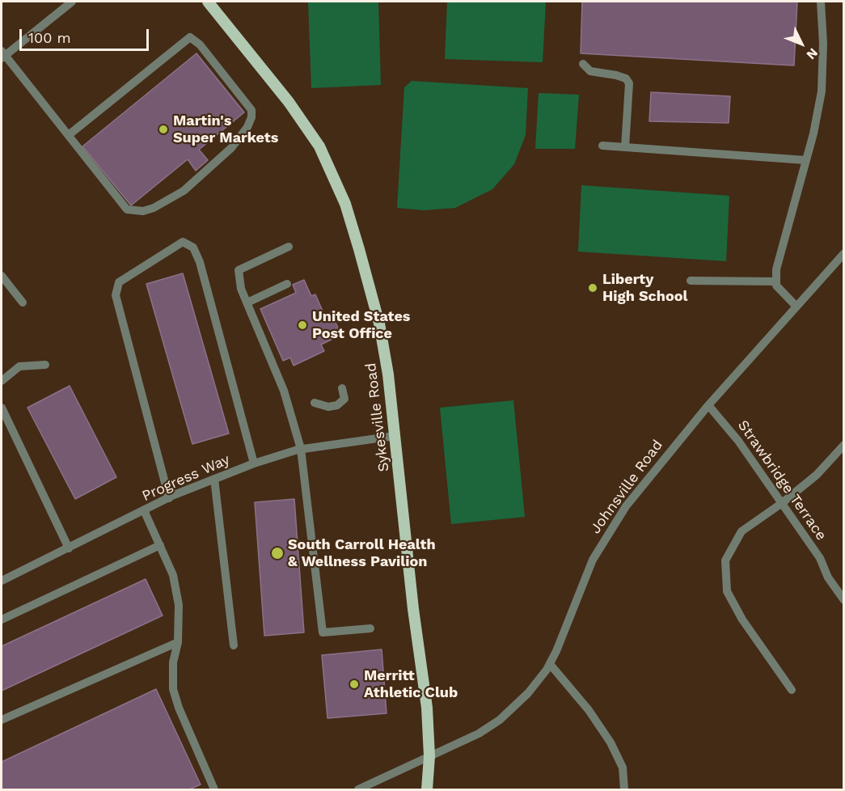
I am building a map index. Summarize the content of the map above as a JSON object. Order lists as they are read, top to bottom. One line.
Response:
{"streets":{"main road":["Sykesville Road"],"street":["Progress Way","Strawbridge Terrace","Johnsville Road"]},"crossings":[["Sykesville Road","Progress Way"],["Sykesville Road","Johnsville Road"],["Strawbridge Terrace","Johnsville Road"]],"places":["Martin's Super Markets","Liberty High School","United States Post Office","South Carroll Health & Wellness Pavilion","Merritt Athletic Club"],"scale_bar":"100 m","north":"bottom right"}
